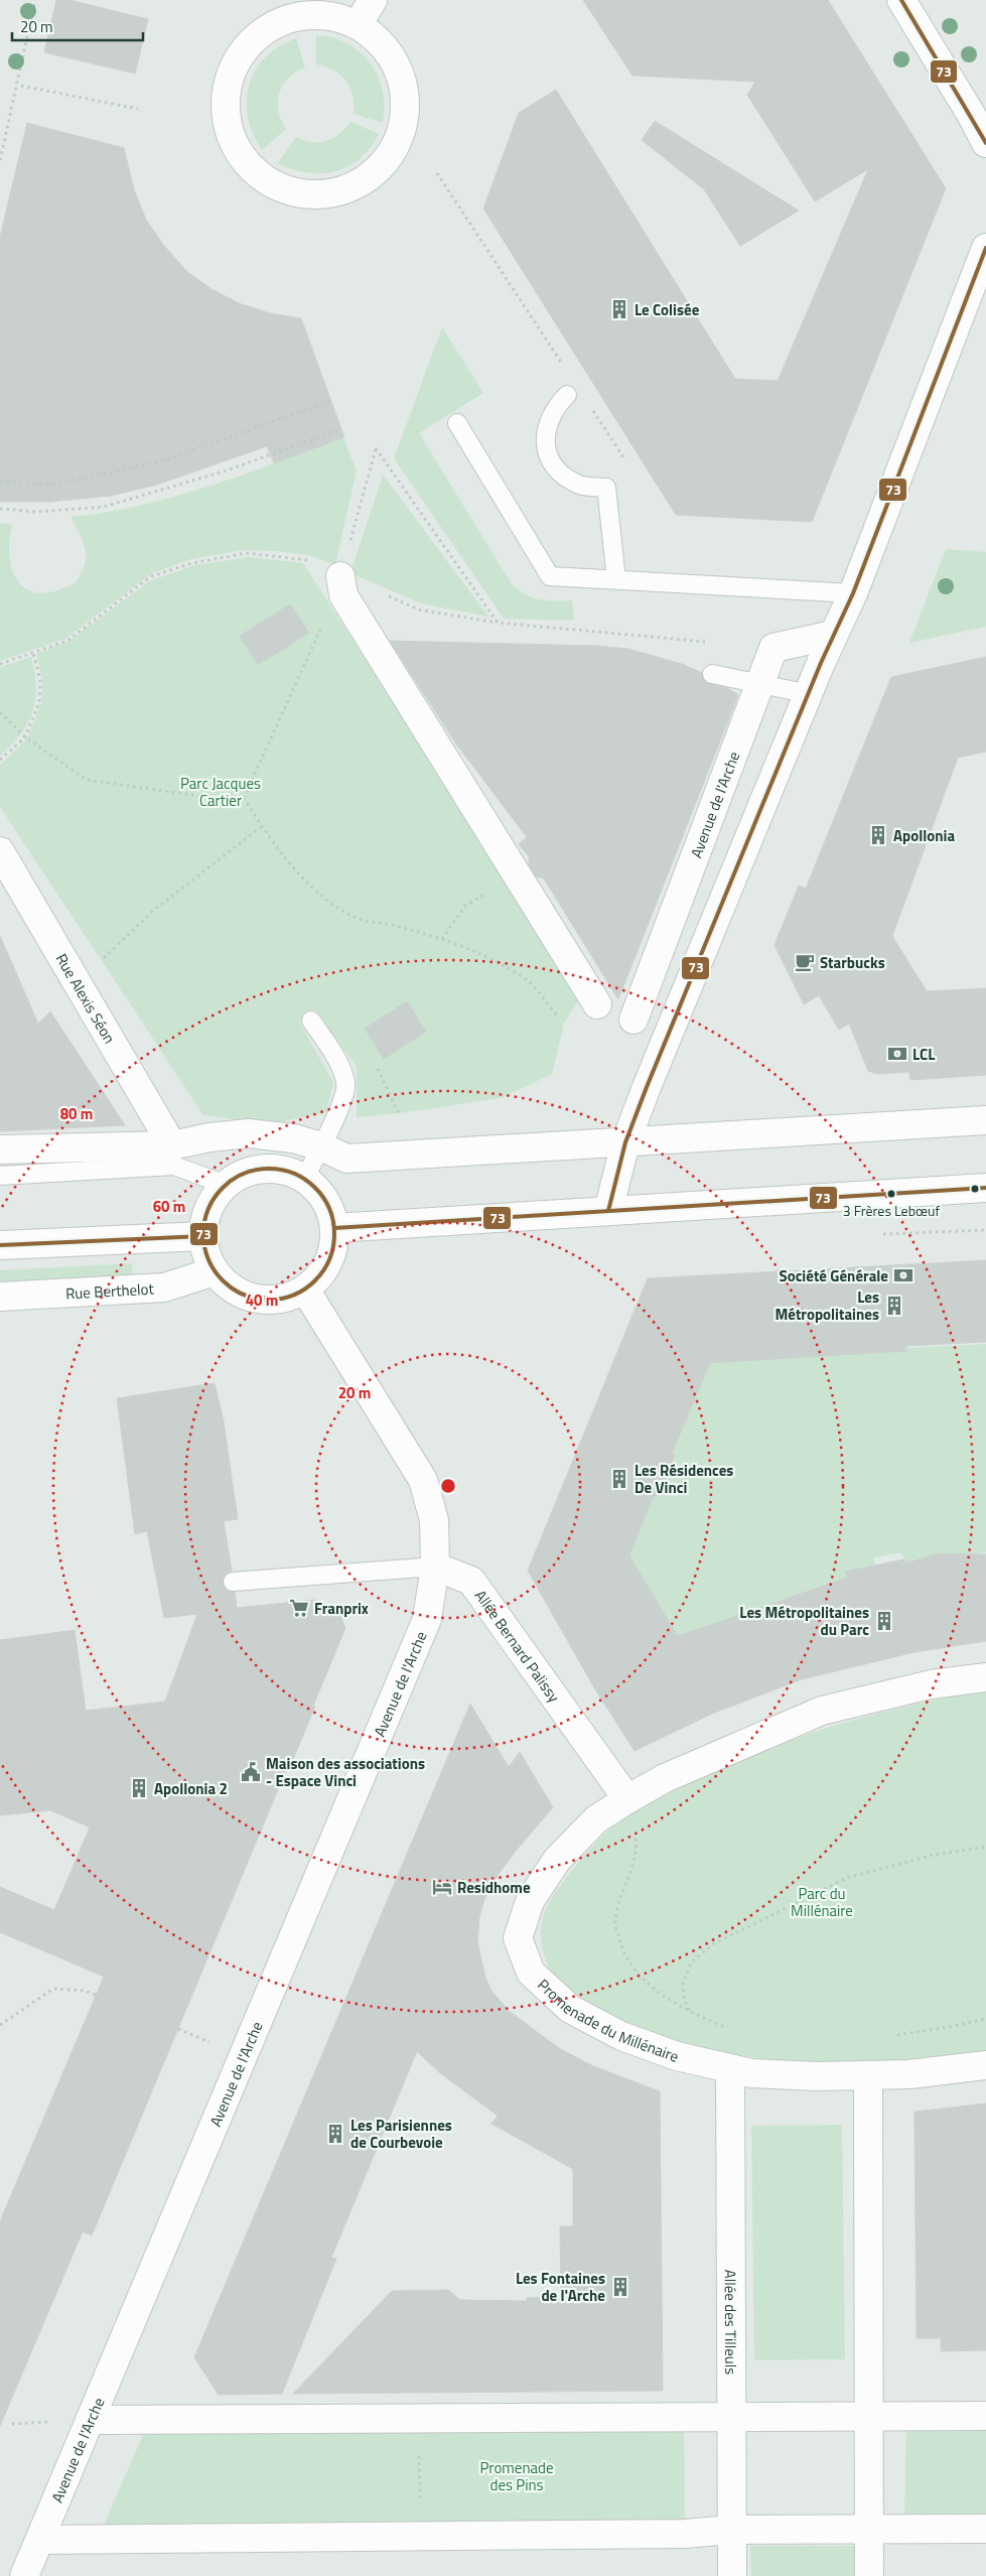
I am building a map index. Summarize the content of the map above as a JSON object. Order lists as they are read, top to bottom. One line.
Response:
{"streets":{"street":["Avenue de l'Arche","Rue Alexis Séon","Rue Berthelot","Allée Bernard Palissy","Promenade du Millénaire","Allée des Tilleuls"]},"crossings":[["Avenue de l'Arche","Allée Bernard Palissy"],["Allée Bernard Palissy","Promenade du Millénaire"],["Promenade du Millénaire","Allée des Tilleuls"]],"parks":["Parc Jacques Cartier","Parc du Millénaire","Promenade des Pins"],"places":{"building":["Le Colisée","Apollonia","Les Métropolitaines","Les Résidences De Vinci","Les Métropolitaines du Parc","Apollonia 2","Les Parisiennes de Courbevoie","Les Fontaines de l'Arche"],"cafe":["Starbucks"],"bank":["LCL","Société Générale"],"other":["3 Frères Lebœuf"],"supermarket":["Franprix"],"public building":["Maison des associations - Espace Vinci"],"hotel":["Residhome"]},"lines":["transit line 73"],"scale_bar":"20 m","rings":["80 m","60 m","40 m","20 m"]}
